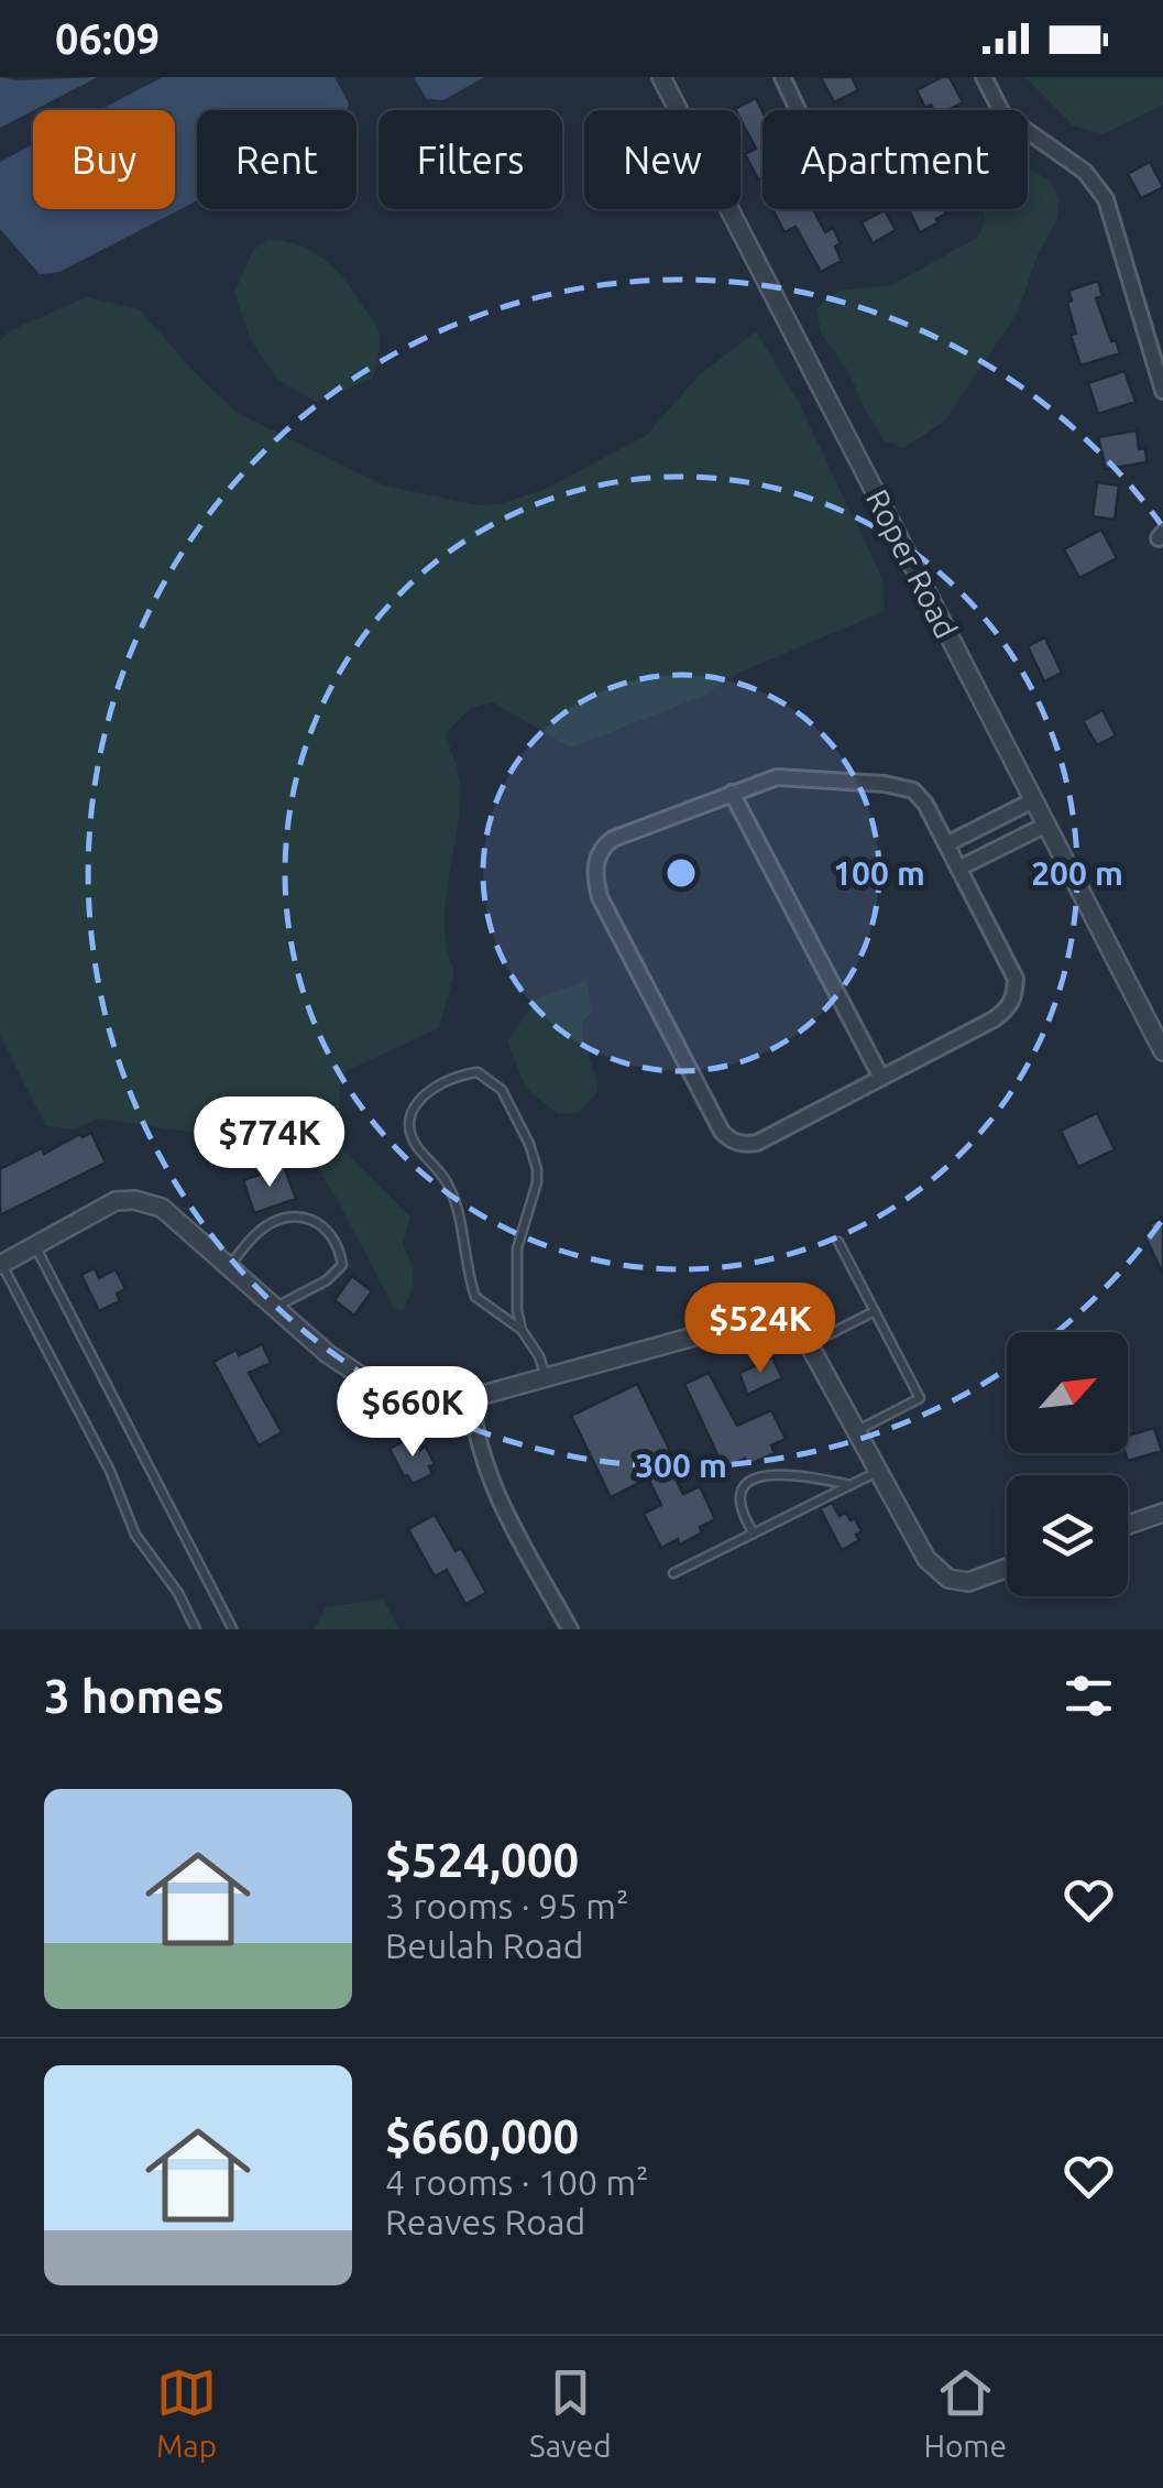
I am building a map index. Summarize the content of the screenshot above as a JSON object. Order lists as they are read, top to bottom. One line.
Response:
{"streets":{"street":["Roper Road"]},"north":"top right","page":{"status":"06:09","chip":["Buy","Rent","Filters","New","Apartment"],"price":["$774K","$524K","$660K"],"heading":"3 homes","list":[{"name":"$524,000","note":"3 rooms · 95 m² · Beulah Road"},{"name":"$660,000","note":"4 rooms · 100 m² · Reaves Road"}],"tabs":["Map","Saved","Home"]},"rings":["100 m","200 m","300 m"]}
